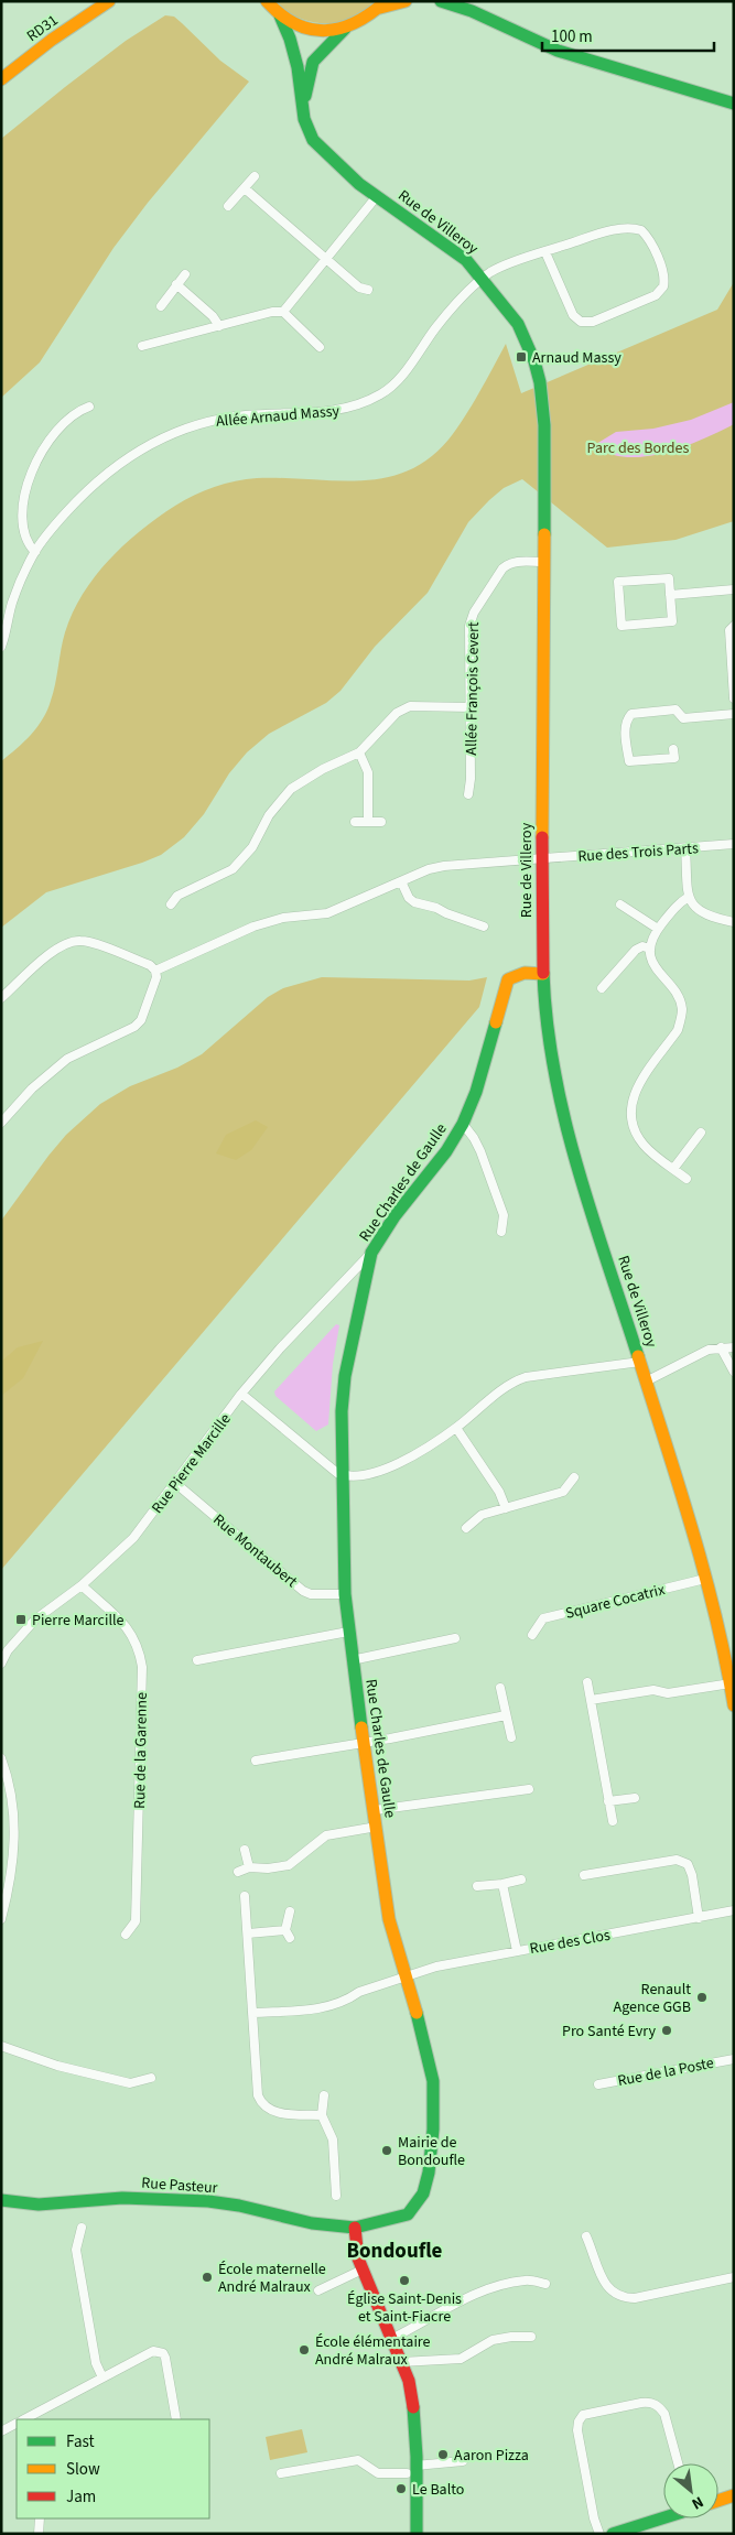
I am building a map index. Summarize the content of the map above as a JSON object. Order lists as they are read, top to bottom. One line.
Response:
{"streets":{"street":["RD31","Rue de Villeroy","Allée Arnaud Massy","Allée François Cevert","Rue des Trois Parts","Rue Charles de Gaulle","Rue Pierre Marcille","Rue Montaubert","Square Cocatrix","Rue de la Garenne","Rue des Clos","Rue de la Poste","Rue Pasteur"]},"crossings":[["Rue de Villeroy","Allée Arnaud Massy"],["Rue de Villeroy","Allée François Cevert"],["Rue de Villeroy","Rue des Trois Parts"],["Rue de Villeroy","Rue Charles de Gaulle"],["Rue de Villeroy","Square Cocatrix"],["Rue Charles de Gaulle","Rue Pierre Marcille"],["Rue Charles de Gaulle","Rue Montaubert"],["Rue Charles de Gaulle","Rue des Clos"],["Rue Charles de Gaulle","Rue Pasteur"],["Rue Pierre Marcille","Rue Montaubert"],["Rue Pierre Marcille","Rue de la Garenne"]],"districts":["Bondoufle"],"parks":["Parc des Bordes"],"places":{"transit":["Arnaud Massy","Pierre Marcille"],"other":["Renault Agence GGB","Pro Santé Evry","Mairie de Bondoufle","École maternelle André Malraux","Église Saint-Denis et Saint-Fiacre","École élémentaire André Malraux","Aaron Pizza","Le Balto"]},"legend":["Fast","Slow","Jam"],"scale_bar":"100 m","north":"bottom right"}
